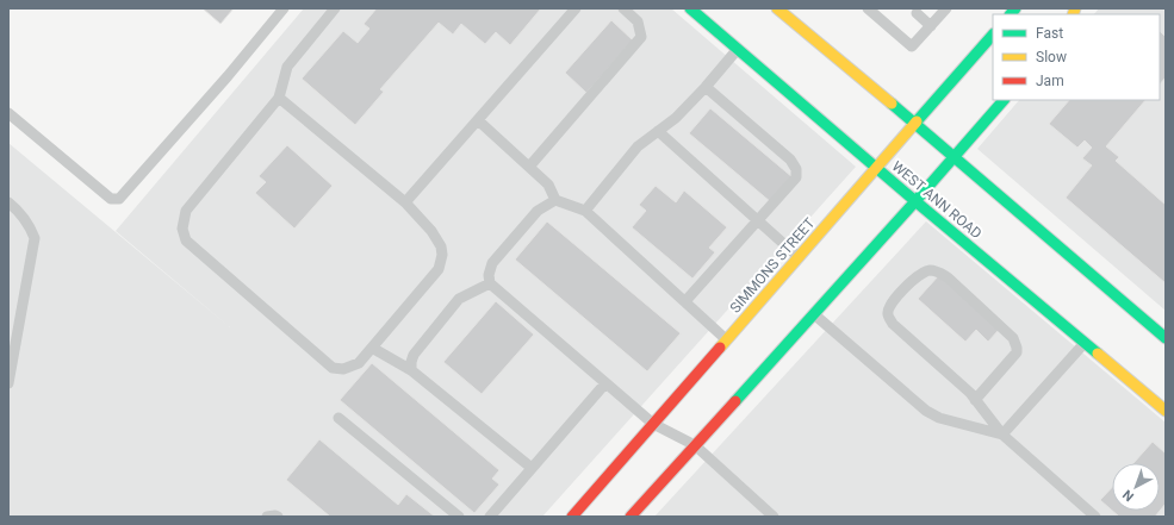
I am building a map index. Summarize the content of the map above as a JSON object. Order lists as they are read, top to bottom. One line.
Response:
{"streets":{"main road":["WEST ANN ROAD","SIMMONS STREET"]},"crossings":[["WEST ANN ROAD","SIMMONS STREET"]],"legend":["Fast","Slow","Jam"],"north":"bottom left"}
